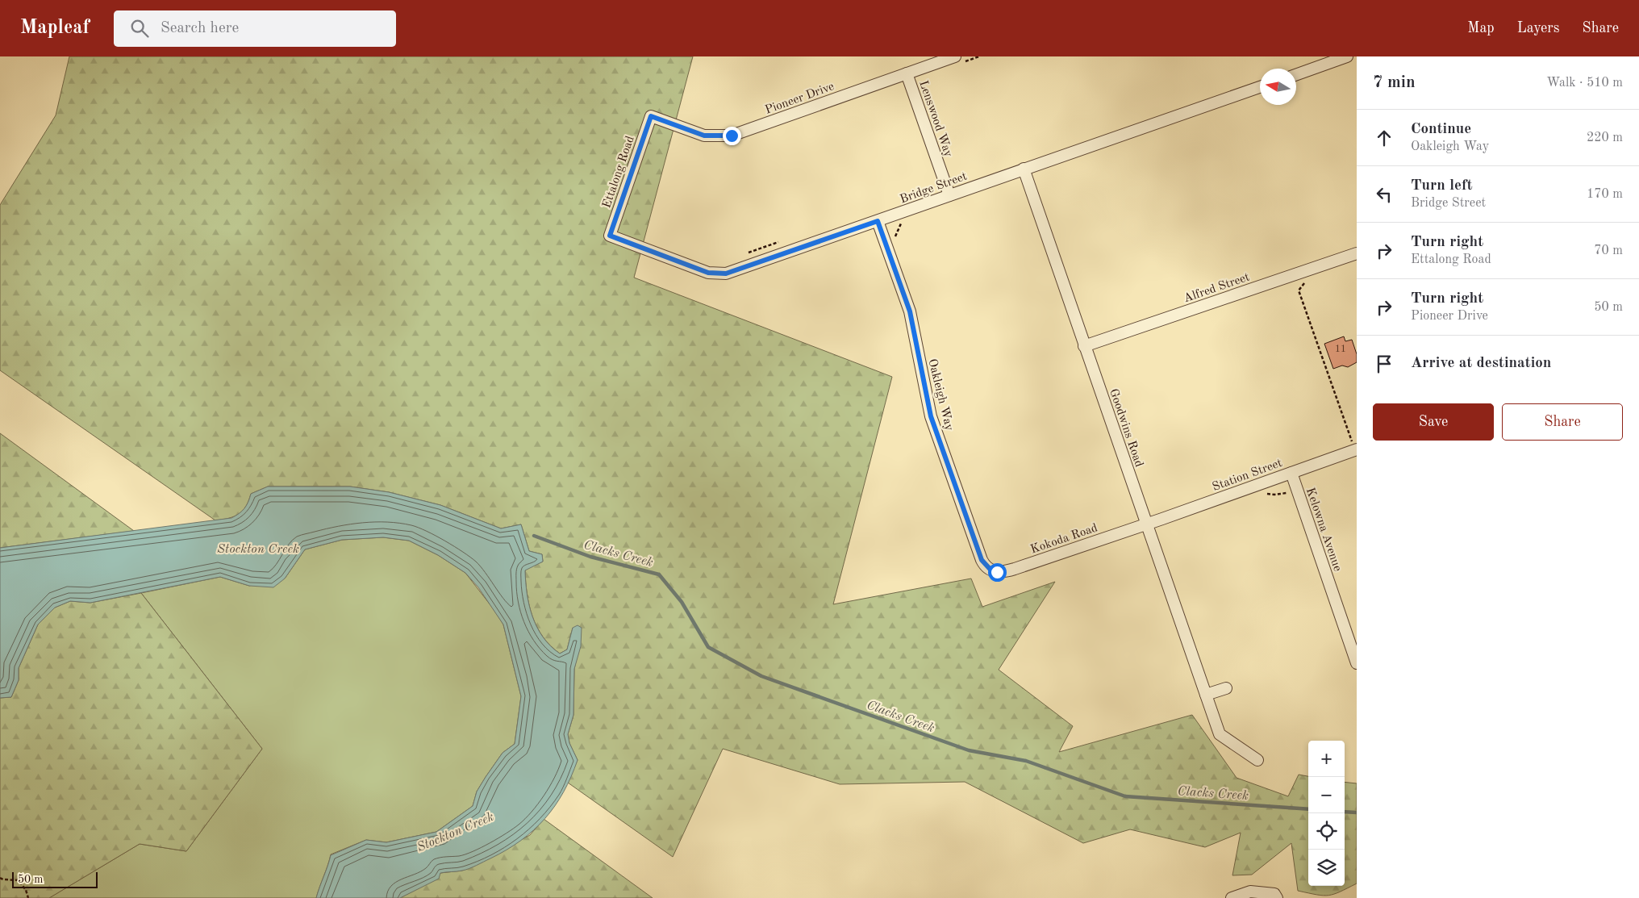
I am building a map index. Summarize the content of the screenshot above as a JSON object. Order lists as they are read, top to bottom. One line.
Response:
{"streets":{"street":["Pioneer Drive","Lenswood Way","Ettalong Road","Bridge Street","Alfred Street","Oakleigh Way","Goodwins Road","Station Street","Kelowna Avenue","Kokoda Road"]},"crossings":[["Pioneer Drive","Lenswood Way"],["Pioneer Drive","Ettalong Road"],["Lenswood Way","Bridge Street"],["Ettalong Road","Bridge Street"],["Bridge Street","Oakleigh Way"],["Bridge Street","Goodwins Road"],["Alfred Street","Goodwins Road"],["Oakleigh Way","Kokoda Road"],["Goodwins Road","Station Street"],["Goodwins Road","Kokoda Road"],["Station Street","Kelowna Avenue"],["Station Street","Kokoda Road"]],"water":["Stockton Creek","Clacks Creek"],"house_numbers":["11"],"scale_bar":"50 m","north":"left","page":{"header":"Mapleaf","search":"Search here","nav":["Map","Layers","Share"],"heading":["7 min","Walk · 510 m"],"list":[["Continue","Oakleigh Way","220 m"],["Turn left","Bridge Street","170 m"],["Turn right","Ettalong Road","70 m"],["Turn right","Pioneer Drive","50 m"],"Arrive at destination"],"buttons":["Save","Share"],"map_buttons":["+","−"],"scale":"50 m"}}
